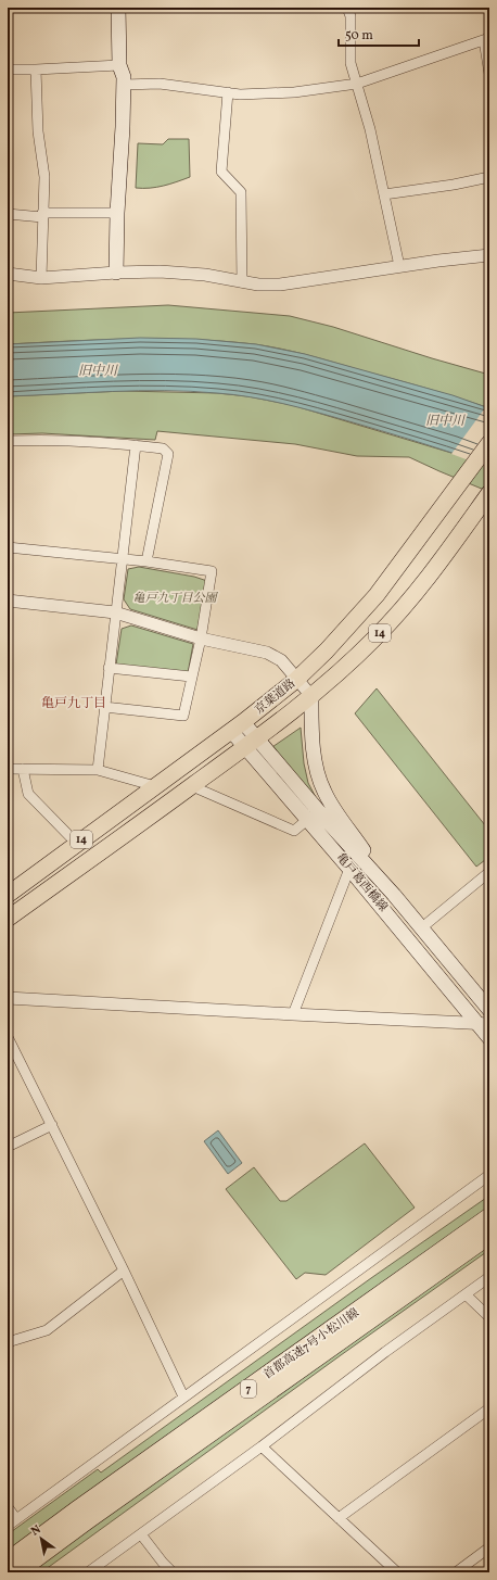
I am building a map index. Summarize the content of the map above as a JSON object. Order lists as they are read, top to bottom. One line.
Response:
{"streets":{"highway":["14","京葉道路","首都高速7号小松川線","7"],"main road":["亀戸葛西橋線"]},"crossings":[["京葉道路","亀戸葛西橋線"]],"districts":["亀戸九丁目"],"water":["旧中川"],"parks":["亀戸九丁目公園"],"scale_bar":"50 m","north":"top left"}
